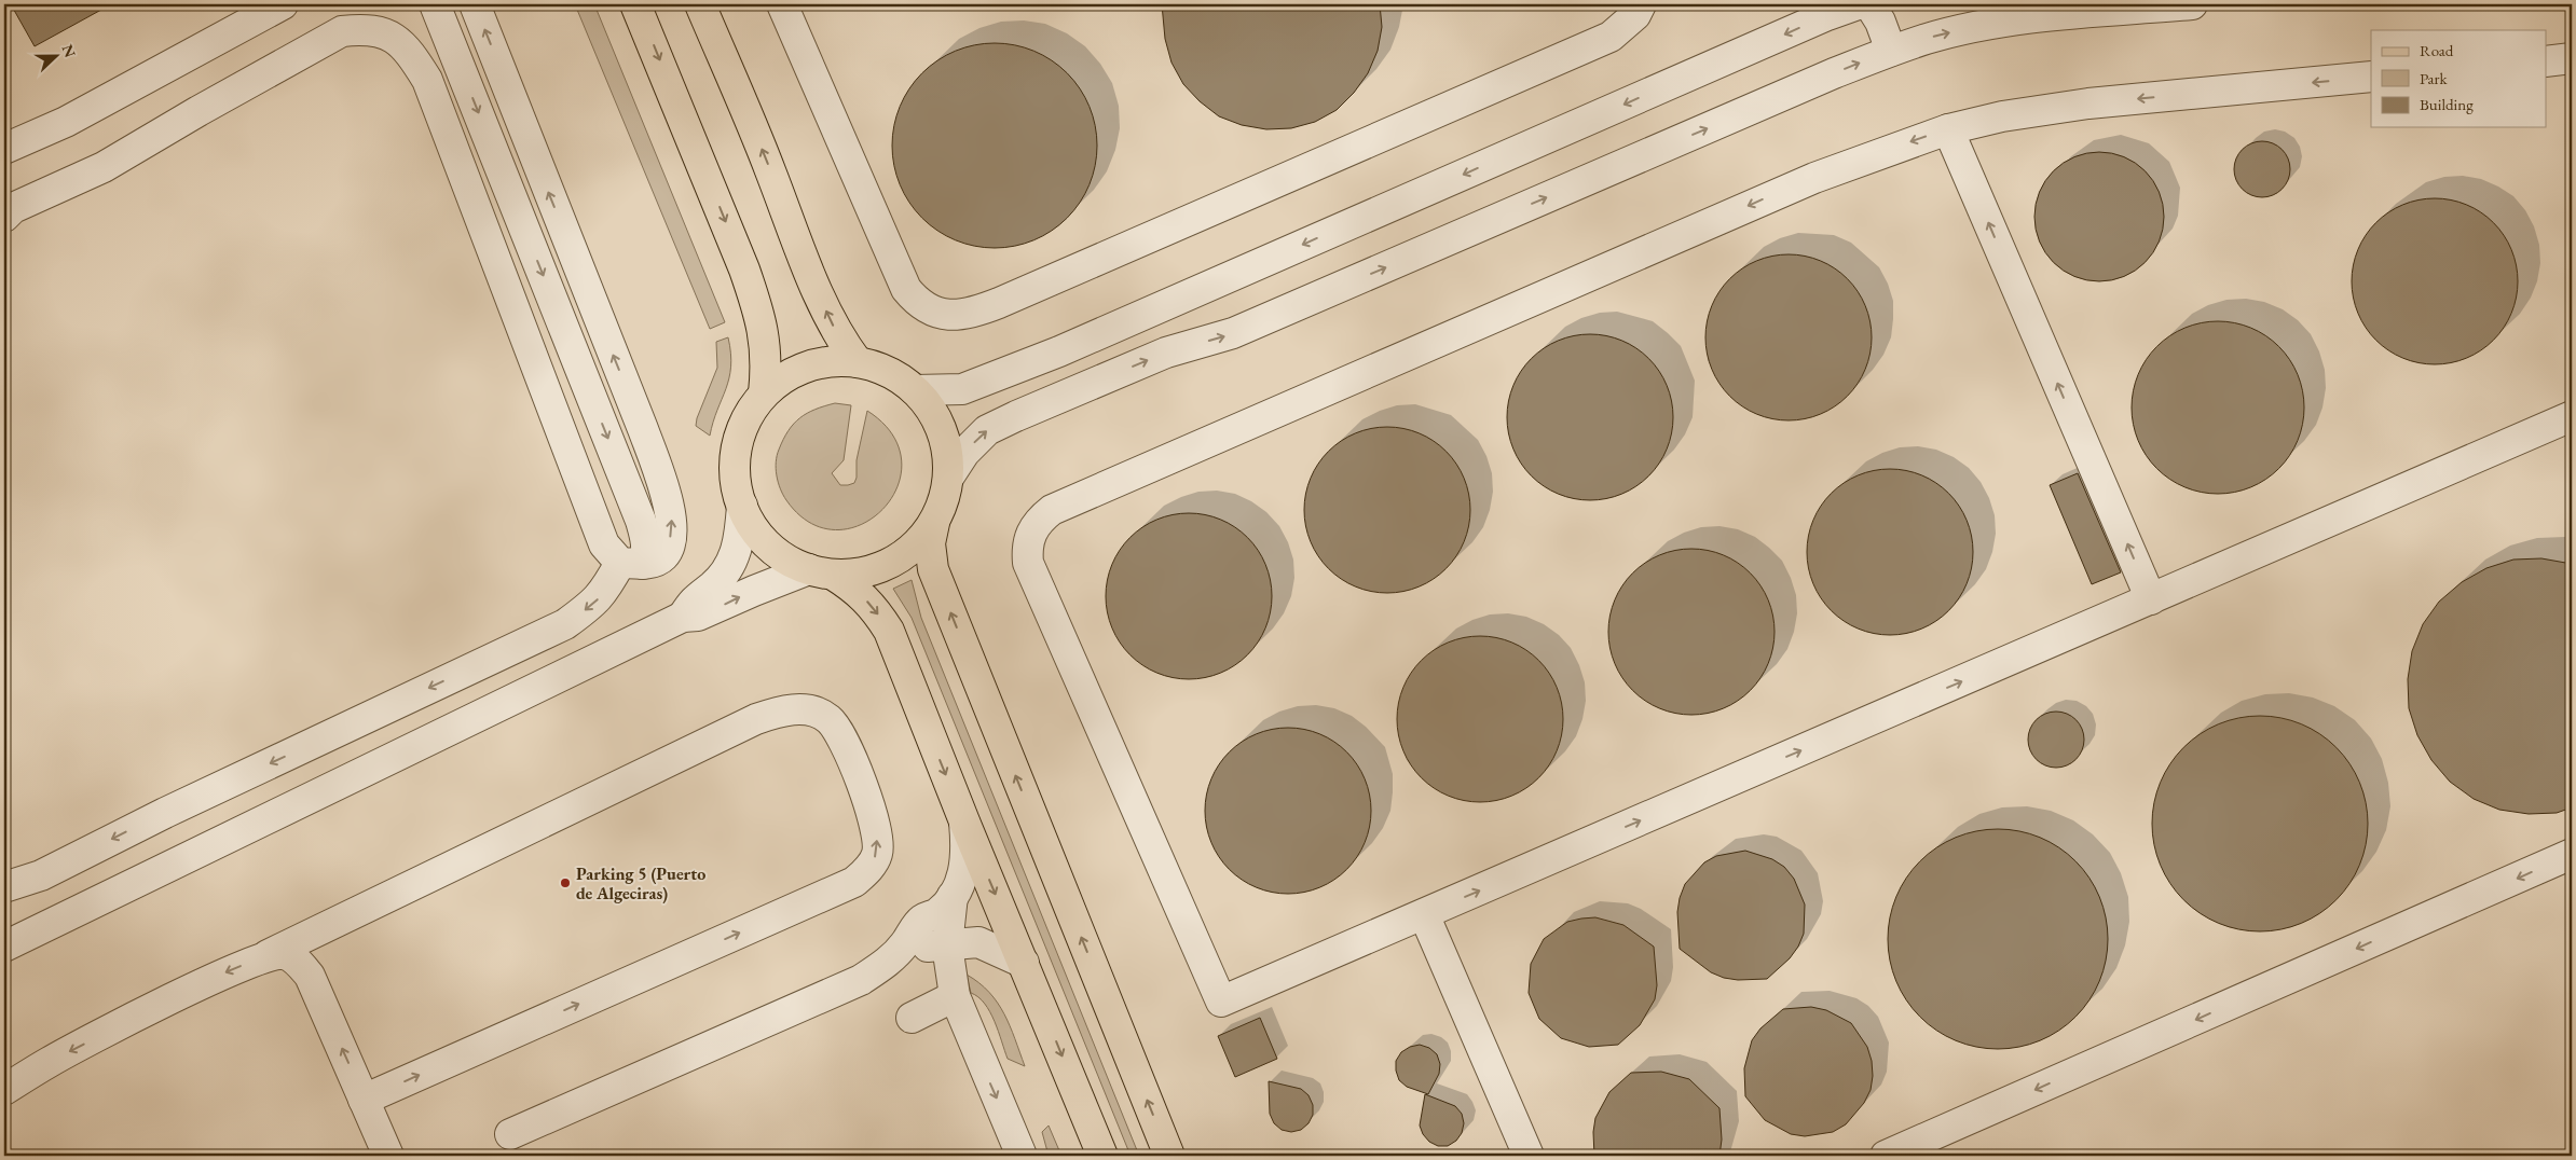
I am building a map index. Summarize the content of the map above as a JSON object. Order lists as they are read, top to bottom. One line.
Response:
{"places":["Parking 5 (Puerto de Algeciras)"],"legend":["Road","Park","Building"],"north":"right"}
